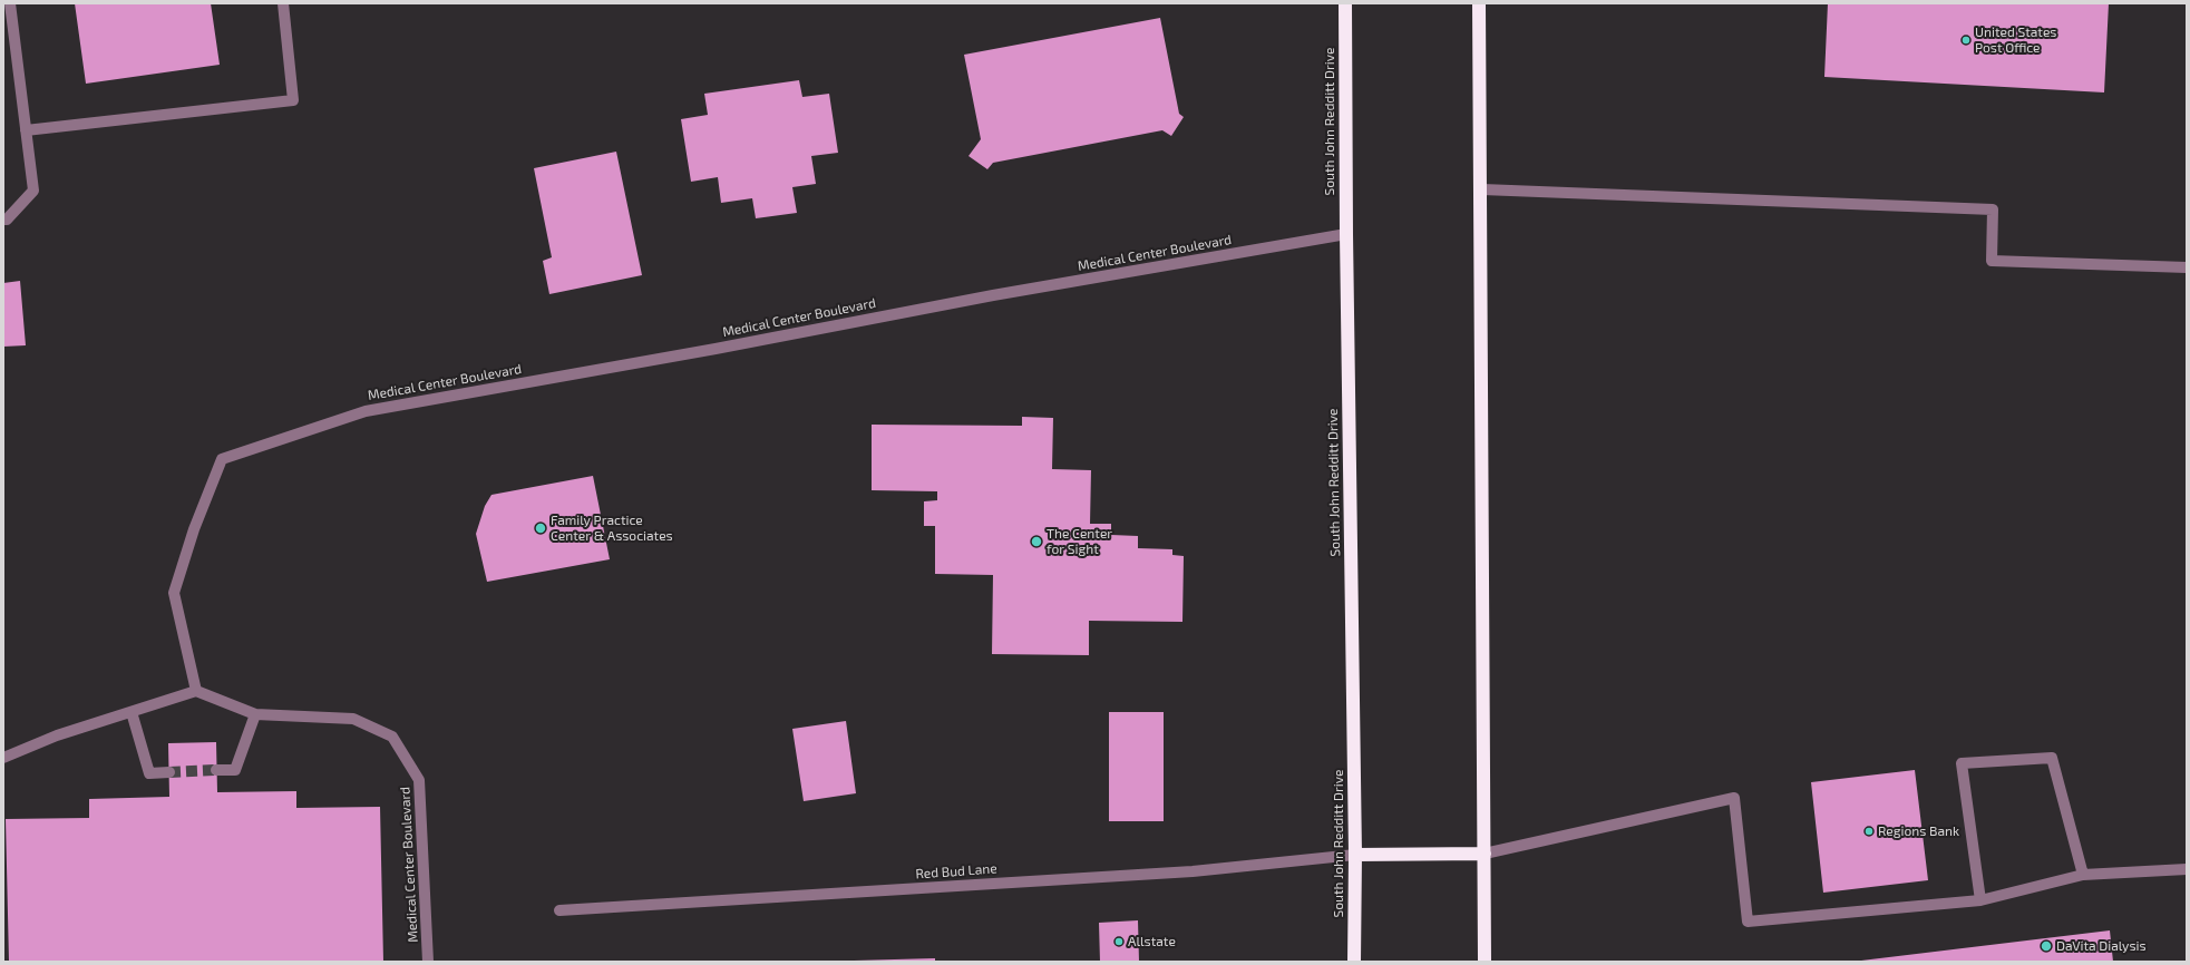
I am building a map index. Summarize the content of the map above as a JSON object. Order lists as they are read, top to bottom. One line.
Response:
{"streets":{"highway":["South John Redditt Drive"],"street":["Medical Center Boulevard","Red Bud Lane"]},"crossings":[["South John Redditt Drive","Medical Center Boulevard"],["South John Redditt Drive","Red Bud Lane"]],"places":["United States Post Office","Family Practice Center & Associates","The Center for Sight","Regions Bank","Allstate","DaVita Dialysis"]}
